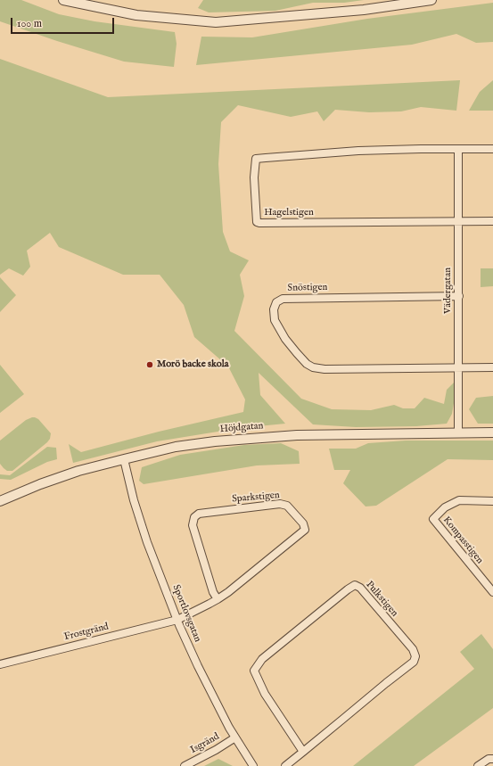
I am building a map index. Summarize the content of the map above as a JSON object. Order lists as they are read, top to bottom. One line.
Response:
{"streets":{"street":["Hagelstigen","Snöstigen","Vädergatan","Höjdgatan","Sparkstigen","Kompasstigen","Pulkstigen","Sportlovsgatan","Frostgränd","Isgränd"]},"crossings":[["Hagelstigen","Vädergatan"],["Snöstigen","Vädergatan"],["Vädergatan","Höjdgatan"],["Höjdgatan","Sportlovsgatan"],["Sparkstigen","Sportlovsgatan"],["Sparkstigen","Frostgränd"],["Sportlovsgatan","Frostgränd"],["Sportlovsgatan","Isgränd"]],"places":["Morö backe skola"],"scale_bar":"100 m"}
